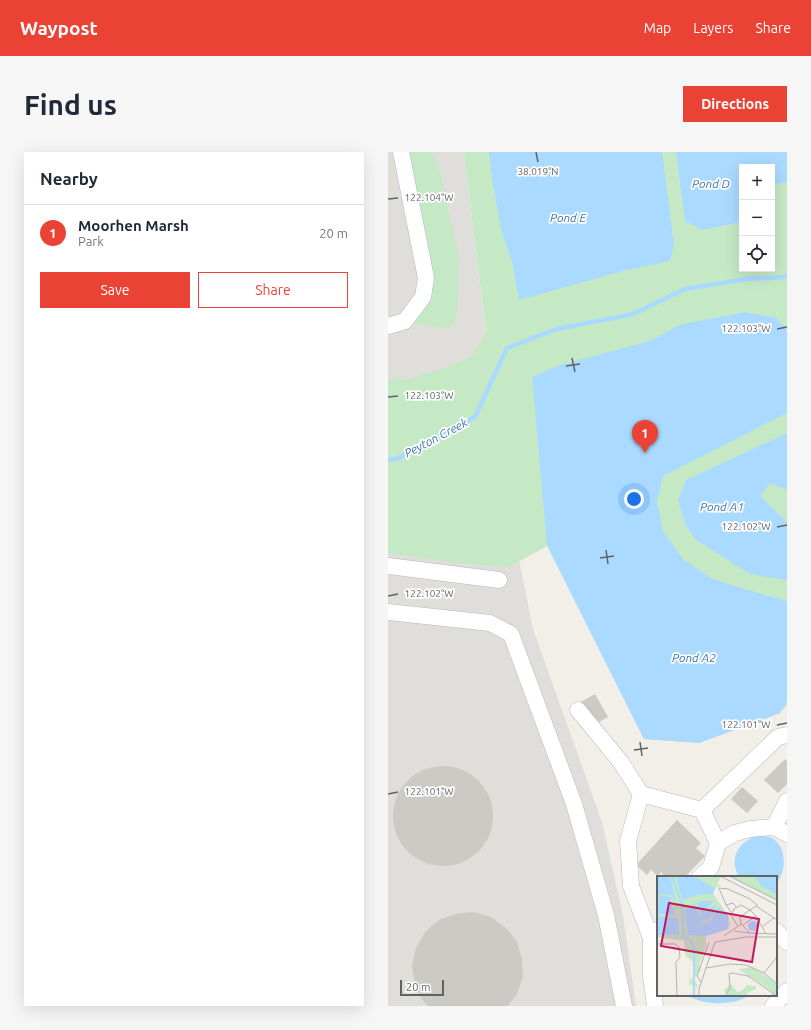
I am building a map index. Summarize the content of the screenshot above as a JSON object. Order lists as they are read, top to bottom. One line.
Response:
{"water":["Pond D","Pond E","Peyton Creek","Pond A1","Pond A2"],"scale_bar":"20 m","page":{"header":"Waypost","nav":["Map","Layers","Share"],"buttons":["Directions",["Save","Share"]],"title":"Find us","heading":"Nearby","map_buttons":["+","−"],"list":[{"mark":"1","name":"Moorhen Marsh","note":"Park","value":"20 m"}],"pins":"1","scale":"20 m"},"coordinates":["38.019°N","122.104°W","122.103°W","122.102°W","122.101°W"]}
